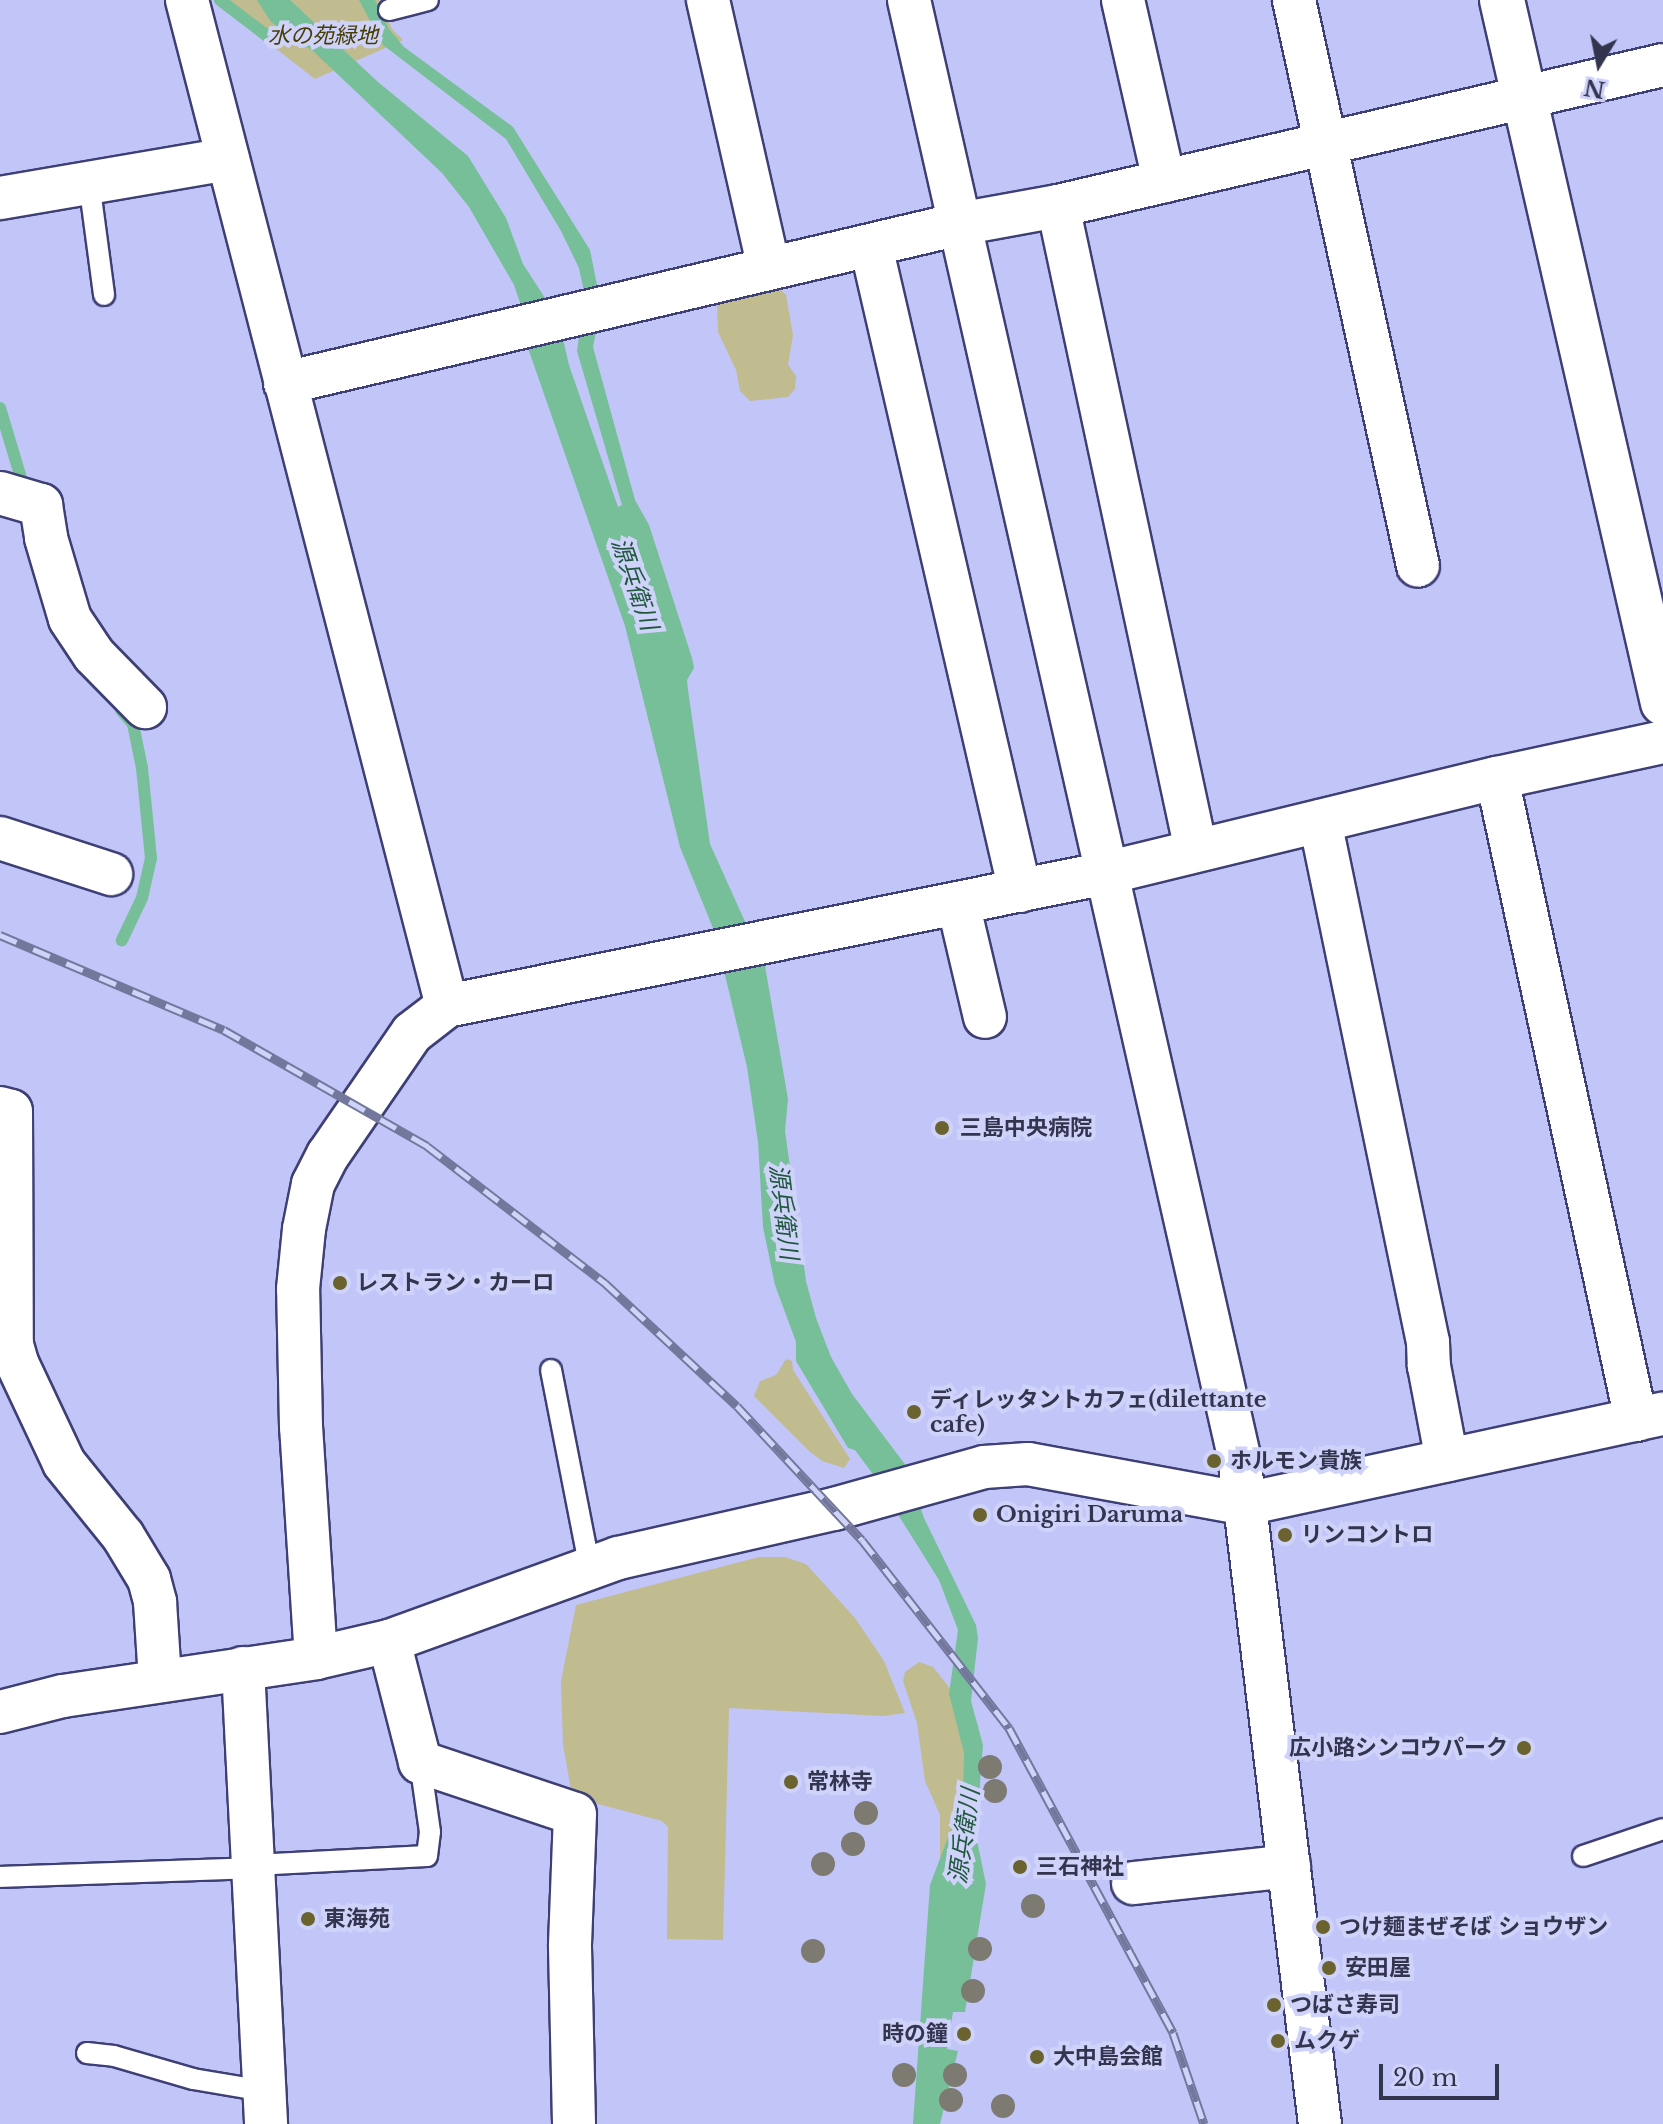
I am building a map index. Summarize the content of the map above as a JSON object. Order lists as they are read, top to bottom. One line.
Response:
{"water":["源兵衛川"],"parks":["水の苑緑地"],"places":["三島中央病院","レストラン・カーロ","ディレッタントカフェ(dilettante cafe)","ホルモン貴族","Onigiri Daruma","リンコントロ","広小路シンコウパーク","常林寺","三石神社","東海苑","つけ麺まぜそば ショウザン","安田屋","つばさ寿司","時の鐘","ムクゲ","大中島会館"],"scale_bar":"20 m","north":"bottom"}
